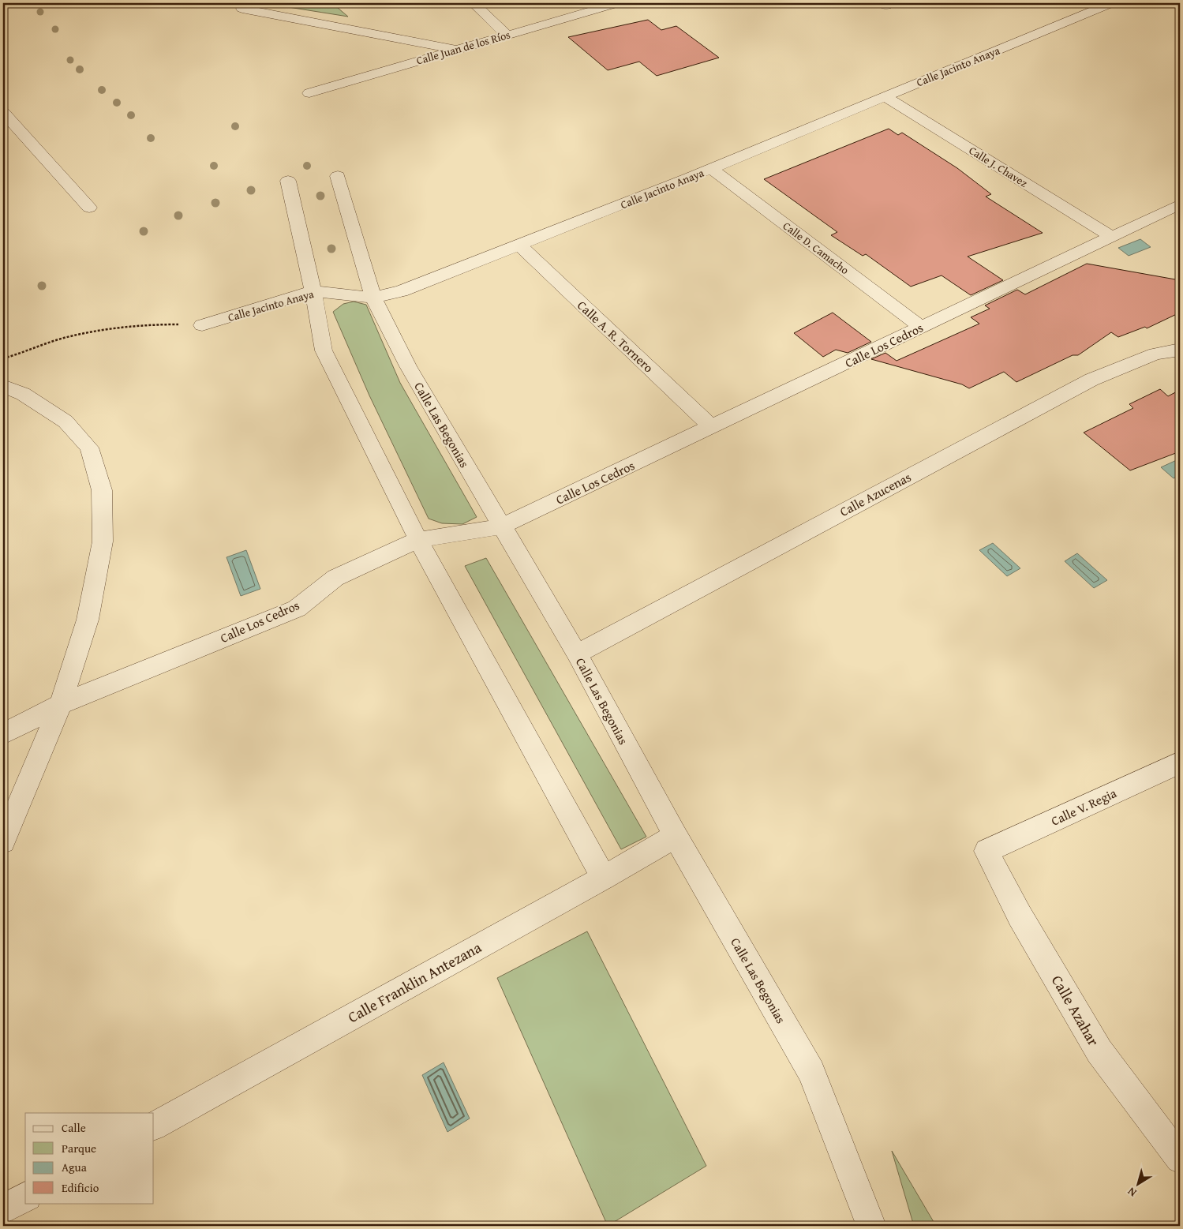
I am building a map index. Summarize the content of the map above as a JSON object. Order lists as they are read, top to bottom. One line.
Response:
{"streets":{"street":["Calle Juan de los Ríos","Calle Jacinto Anaya","Calle J. Chavez","Calle D. Camacho","Calle A. R. Tornero","Calle Los Cedros","Calle Las Begonias","Calle Azucenas","Calle V. Regia","Calle Franklin Antezana","Calle Azahar"]},"crossings":[["Calle Jacinto Anaya","Calle J. Chavez"],["Calle Jacinto Anaya","Calle D. Camacho"],["Calle Jacinto Anaya","Calle A. R. Tornero"],["Calle Jacinto Anaya","Calle Las Begonias"],["Calle J. Chavez","Calle Los Cedros"],["Calle D. Camacho","Calle Los Cedros"],["Calle A. R. Tornero","Calle Los Cedros"],["Calle Los Cedros","Calle Las Begonias"],["Calle Las Begonias","Calle Azucenas"],["Calle Las Begonias","Calle Franklin Antezana"],["Calle V. Regia","Calle Azahar"]],"legend":["Calle","Parque","Agua","Edificio"],"north":"bottom left"}
